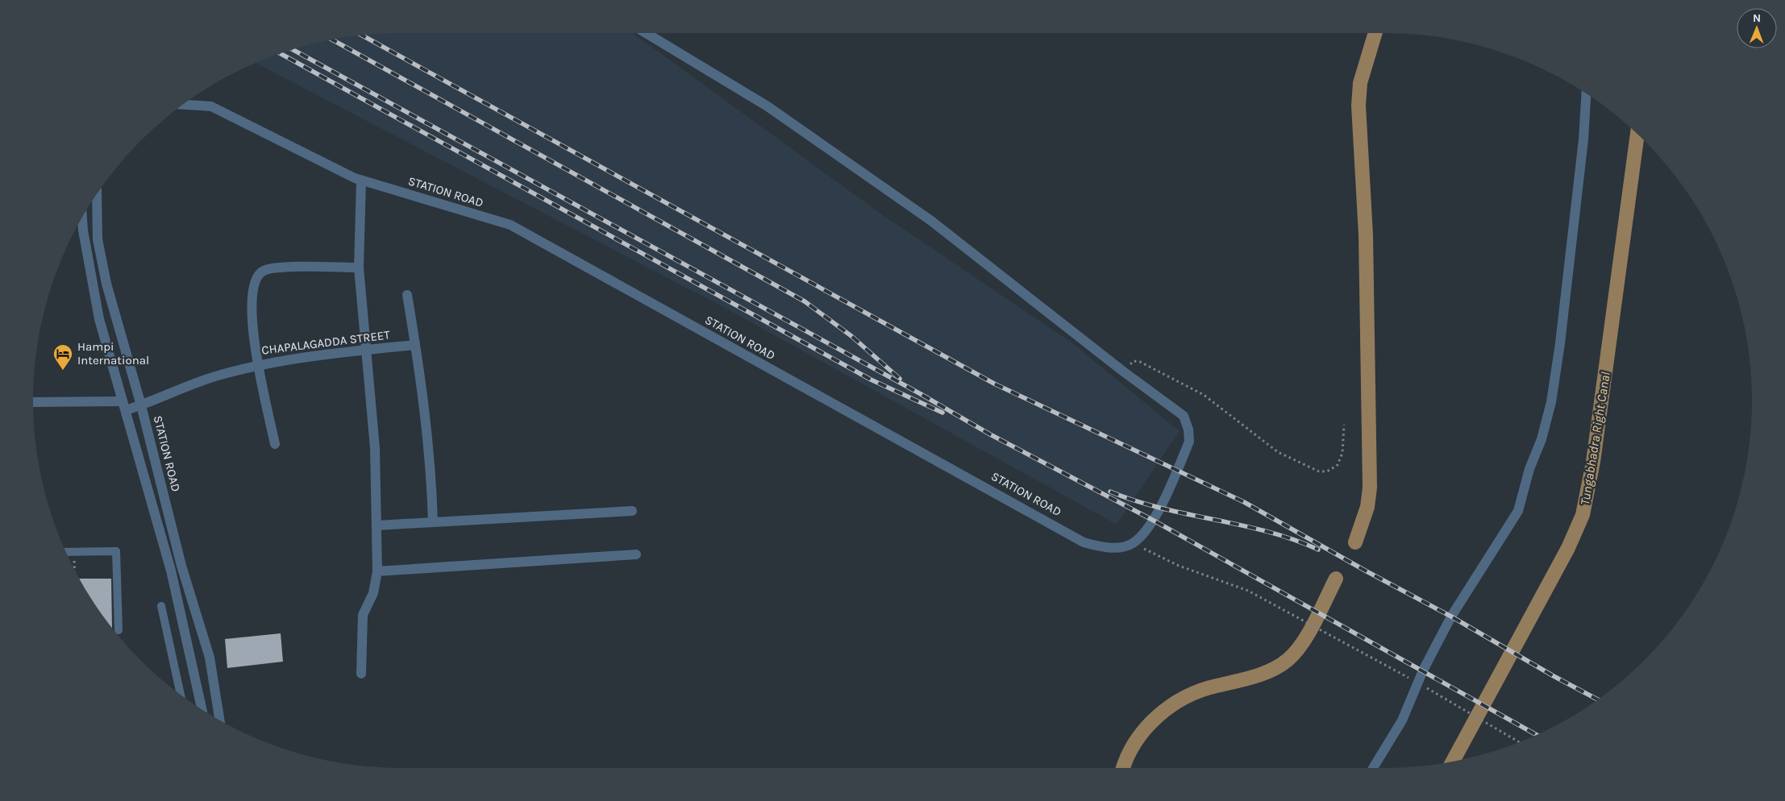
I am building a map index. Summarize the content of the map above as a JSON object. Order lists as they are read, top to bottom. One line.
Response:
{"streets":{"street":["STATION ROAD","CHAPALAGADDA STREET"]},"crossings":[["STATION ROAD","CHAPALAGADDA STREET"]],"water":["Tungabhadra Right Canal"],"places":{"hotel":["Hampi International"]},"north":"top"}
